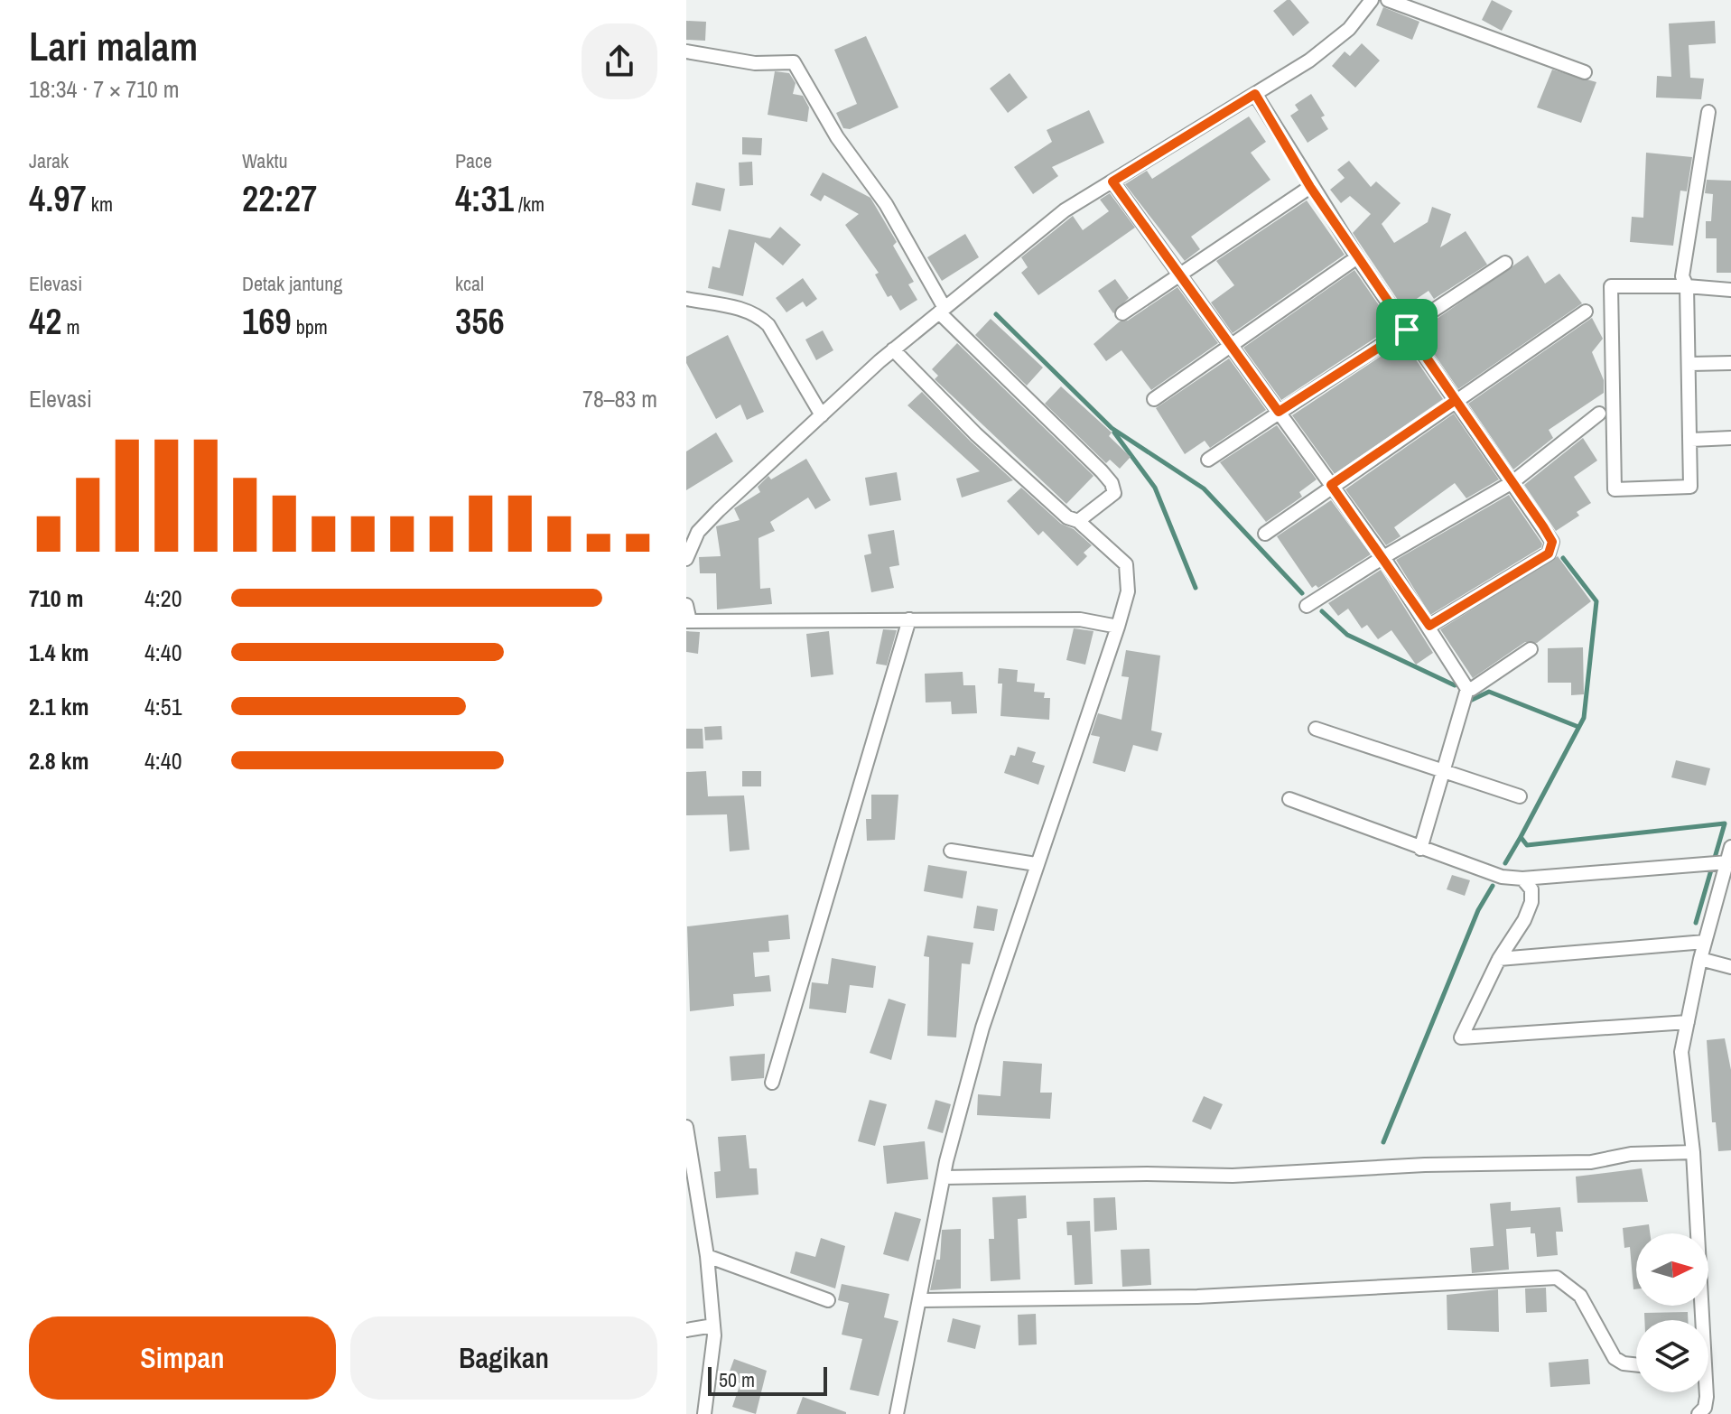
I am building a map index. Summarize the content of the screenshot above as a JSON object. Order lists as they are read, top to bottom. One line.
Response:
{"scale_bar":"50 m","north":"right","page":{"heading":["Lari malam","18:34 · 7 × 710 m"],"stats":[["Jarak","4.97 km"],["Waktu","22:27"],["Pace","4:31 /km"],["Elevasi","42 m"],["Detak jantung","169 bpm"],["kcal","356"]],"chart":["Elevasi","78–83 m"],"list":[{"name":"710 m","note":"4:20"},{"name":"1.4 km","note":"4:40"},{"name":"2.1 km","note":"4:51"},{"name":"2.8 km","note":"4:40"}],"buttons":["Simpan","Bagikan"],"scale":"50 m"}}
